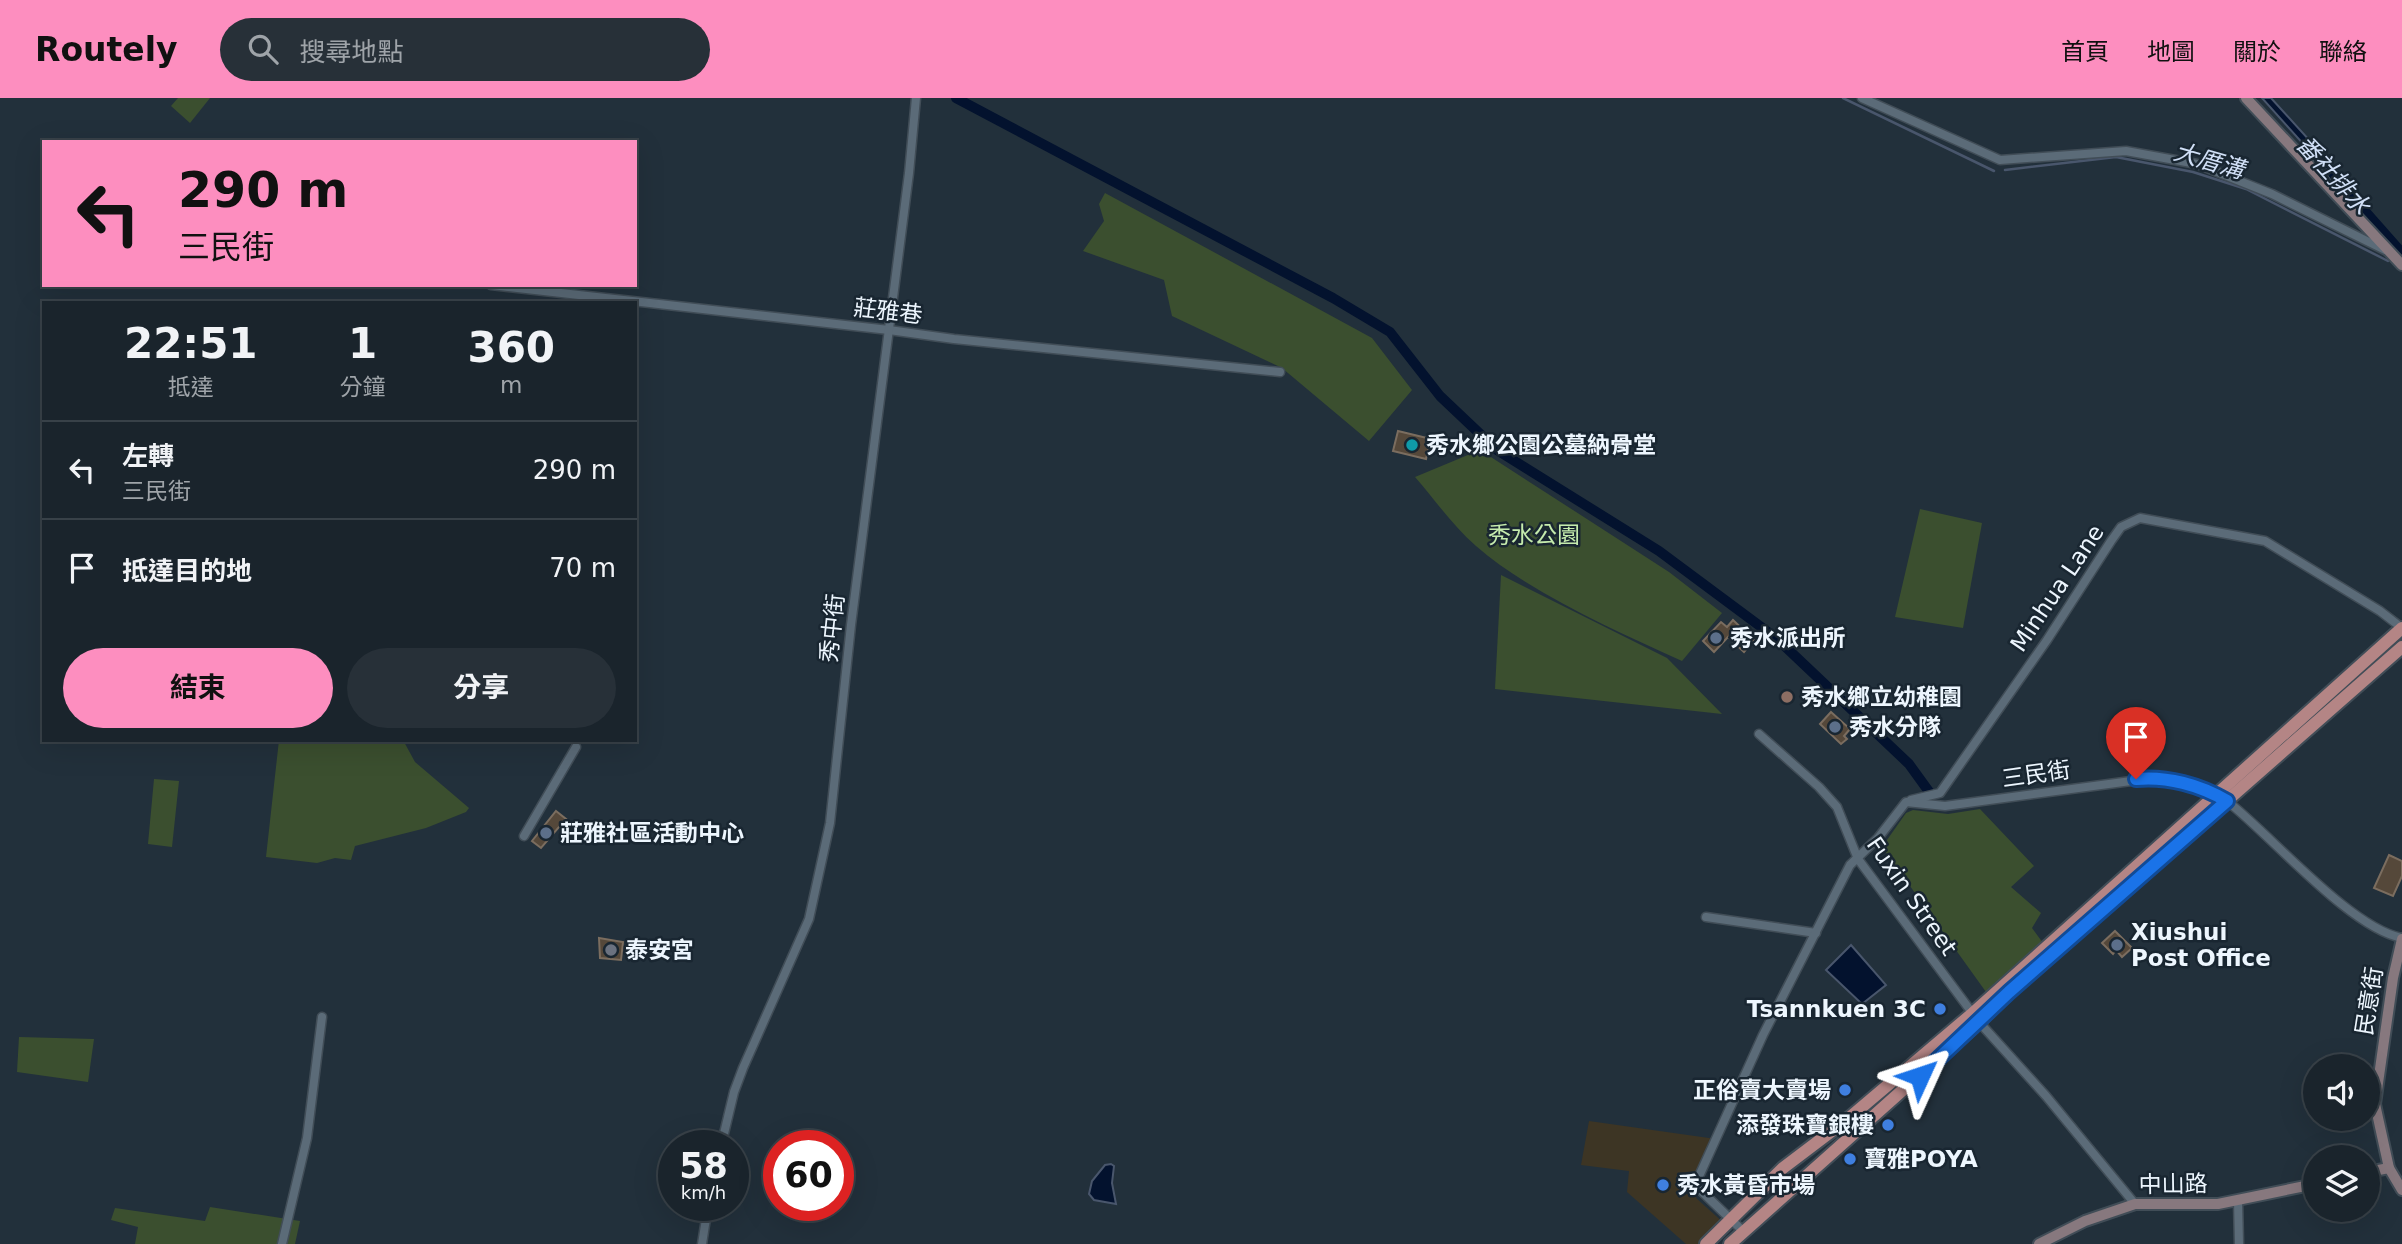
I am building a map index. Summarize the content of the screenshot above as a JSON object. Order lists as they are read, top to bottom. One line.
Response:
{"streets":{"street":["莊雅巷","Minhua Lane","秀中街","三民街","Fuxin Street","民意街","中山路"]},"crossings":[["莊雅巷","秀中街"],["Minhua Lane","三民街"],["三民街","民意街"],["Fuxin Street","中山路"]],"water":["大厝溝","番社排水"],"parks":["秀水公園"],"places":["秀水鄉公園公墓納骨堂","秀水派出所","秀水鄉立幼稚園","秀水分隊","莊雅社區活動中心","Xiushui Post Office","泰安宮","Tsannkuen 3C","正俗賣大賣場","添發珠寶銀樓","寶雅POYA","秀水黃昏市場"],"page":{"header":"Routely","search":"搜尋地點","nav":["首頁","地圖","關於","聯絡"],"turn":["290 m","三民街"],"eta":["22:51","抵達","1","分鐘","360","m"],"list":[{"name":"左轉","note":"三民街","value":"290 m"},{"name":"抵達目的地","value":"70 m"}],"buttons":["結束","分享"],"speed":"58 km/h","limit":"60"}}
